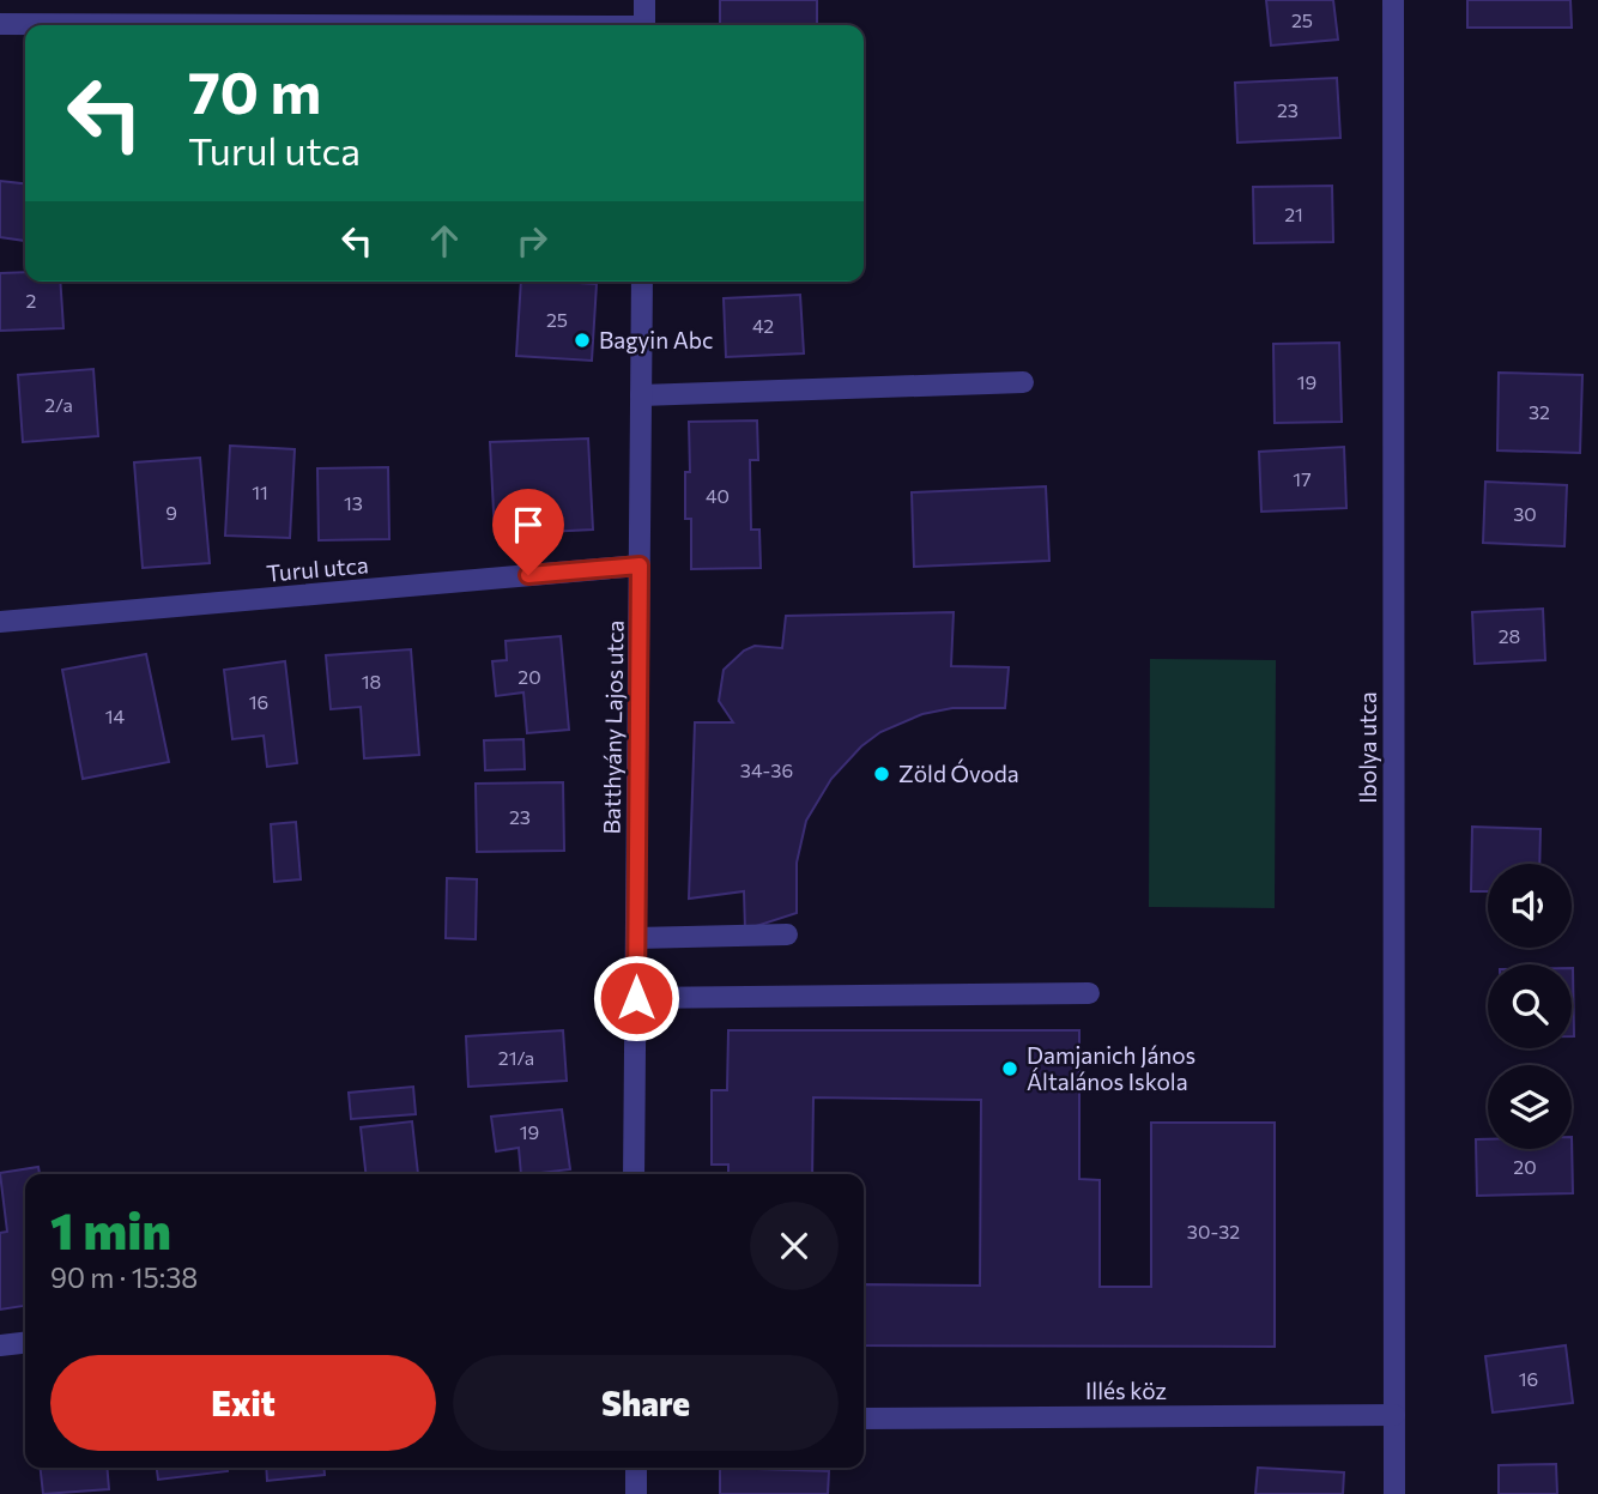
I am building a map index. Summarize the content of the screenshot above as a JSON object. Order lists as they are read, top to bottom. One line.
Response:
{"streets":{"street":["Turul utca","Batthyány Lajos utca","Ibolya utca","Illés köz"]},"crossings":[["Turul utca","Batthyány Lajos utca"],["Ibolya utca","Illés köz"]],"places":["Bagyin Abc","Zöld Óvoda","Damjanich János Általános Iskola"],"house_numbers":["25","23","21","2","25","42","19","2/a","32","17","11","40","13","9","30","28","20","18","16","14","34-36","23","21/a","19","20","30-32","16"],"page":{"turn":["70 m","Turul utca"],"heading":["1 min","90 m · 15:38"],"buttons":["Exit","Share"]}}
